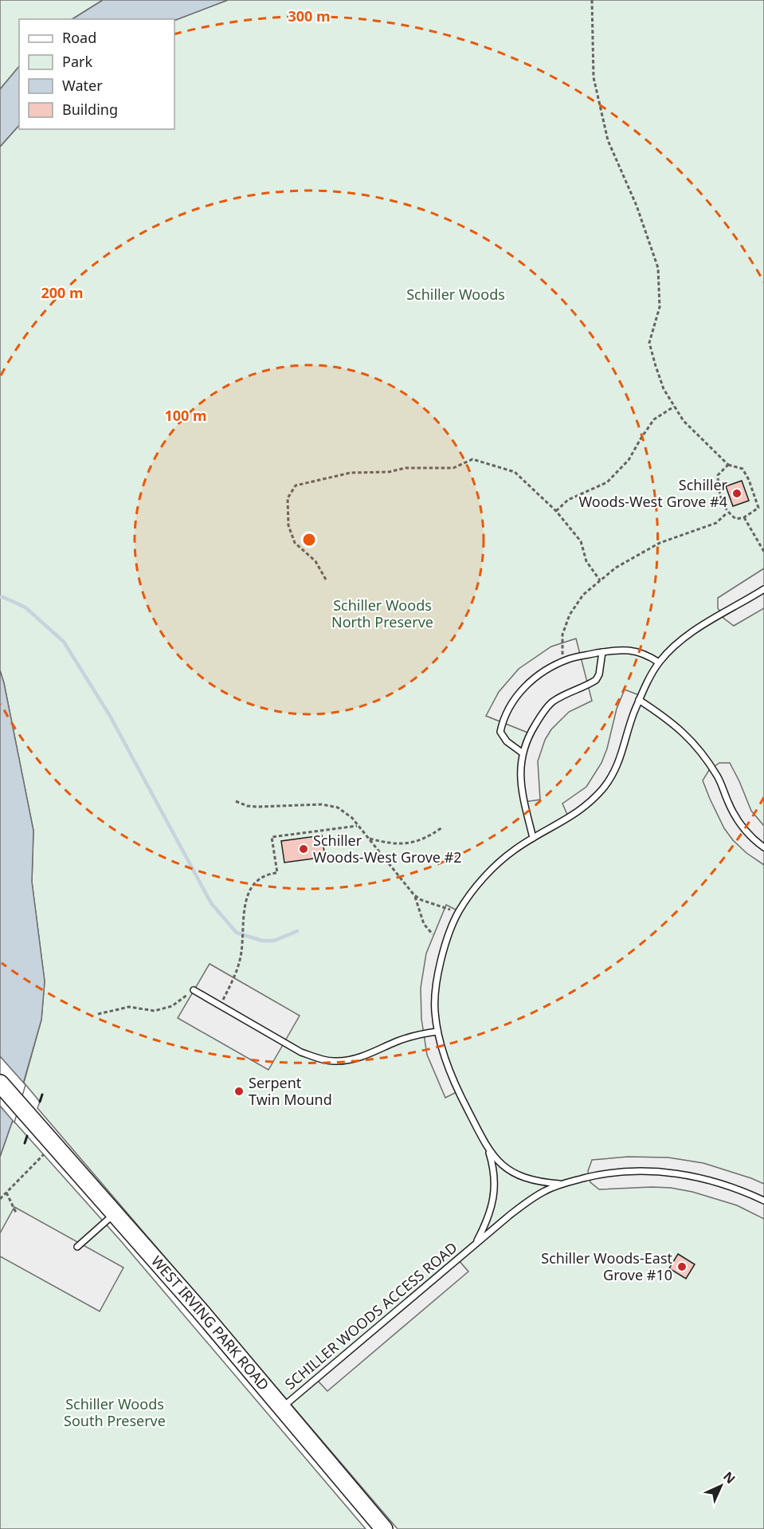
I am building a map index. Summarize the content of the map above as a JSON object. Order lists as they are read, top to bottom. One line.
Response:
{"streets":{"main road":["WEST IRVING PARK ROAD"],"lane":["SCHILLER WOODS ACCESS ROAD"]},"crossings":[["SCHILLER WOODS ACCESS ROAD","WEST IRVING PARK ROAD"]],"parks":["Schiller Woods","Schiller Woods North Preserve","Schiller Woods South Preserve"],"places":["Schiller Woods-West Grove #4","Schiller Woods-West Grove #2","Serpent Twin Mound","Schiller Woods-East Grove #10"],"legend":["Road","Park","Water","Building"],"north":"top right","rings":["300 m","200 m","100 m"]}
